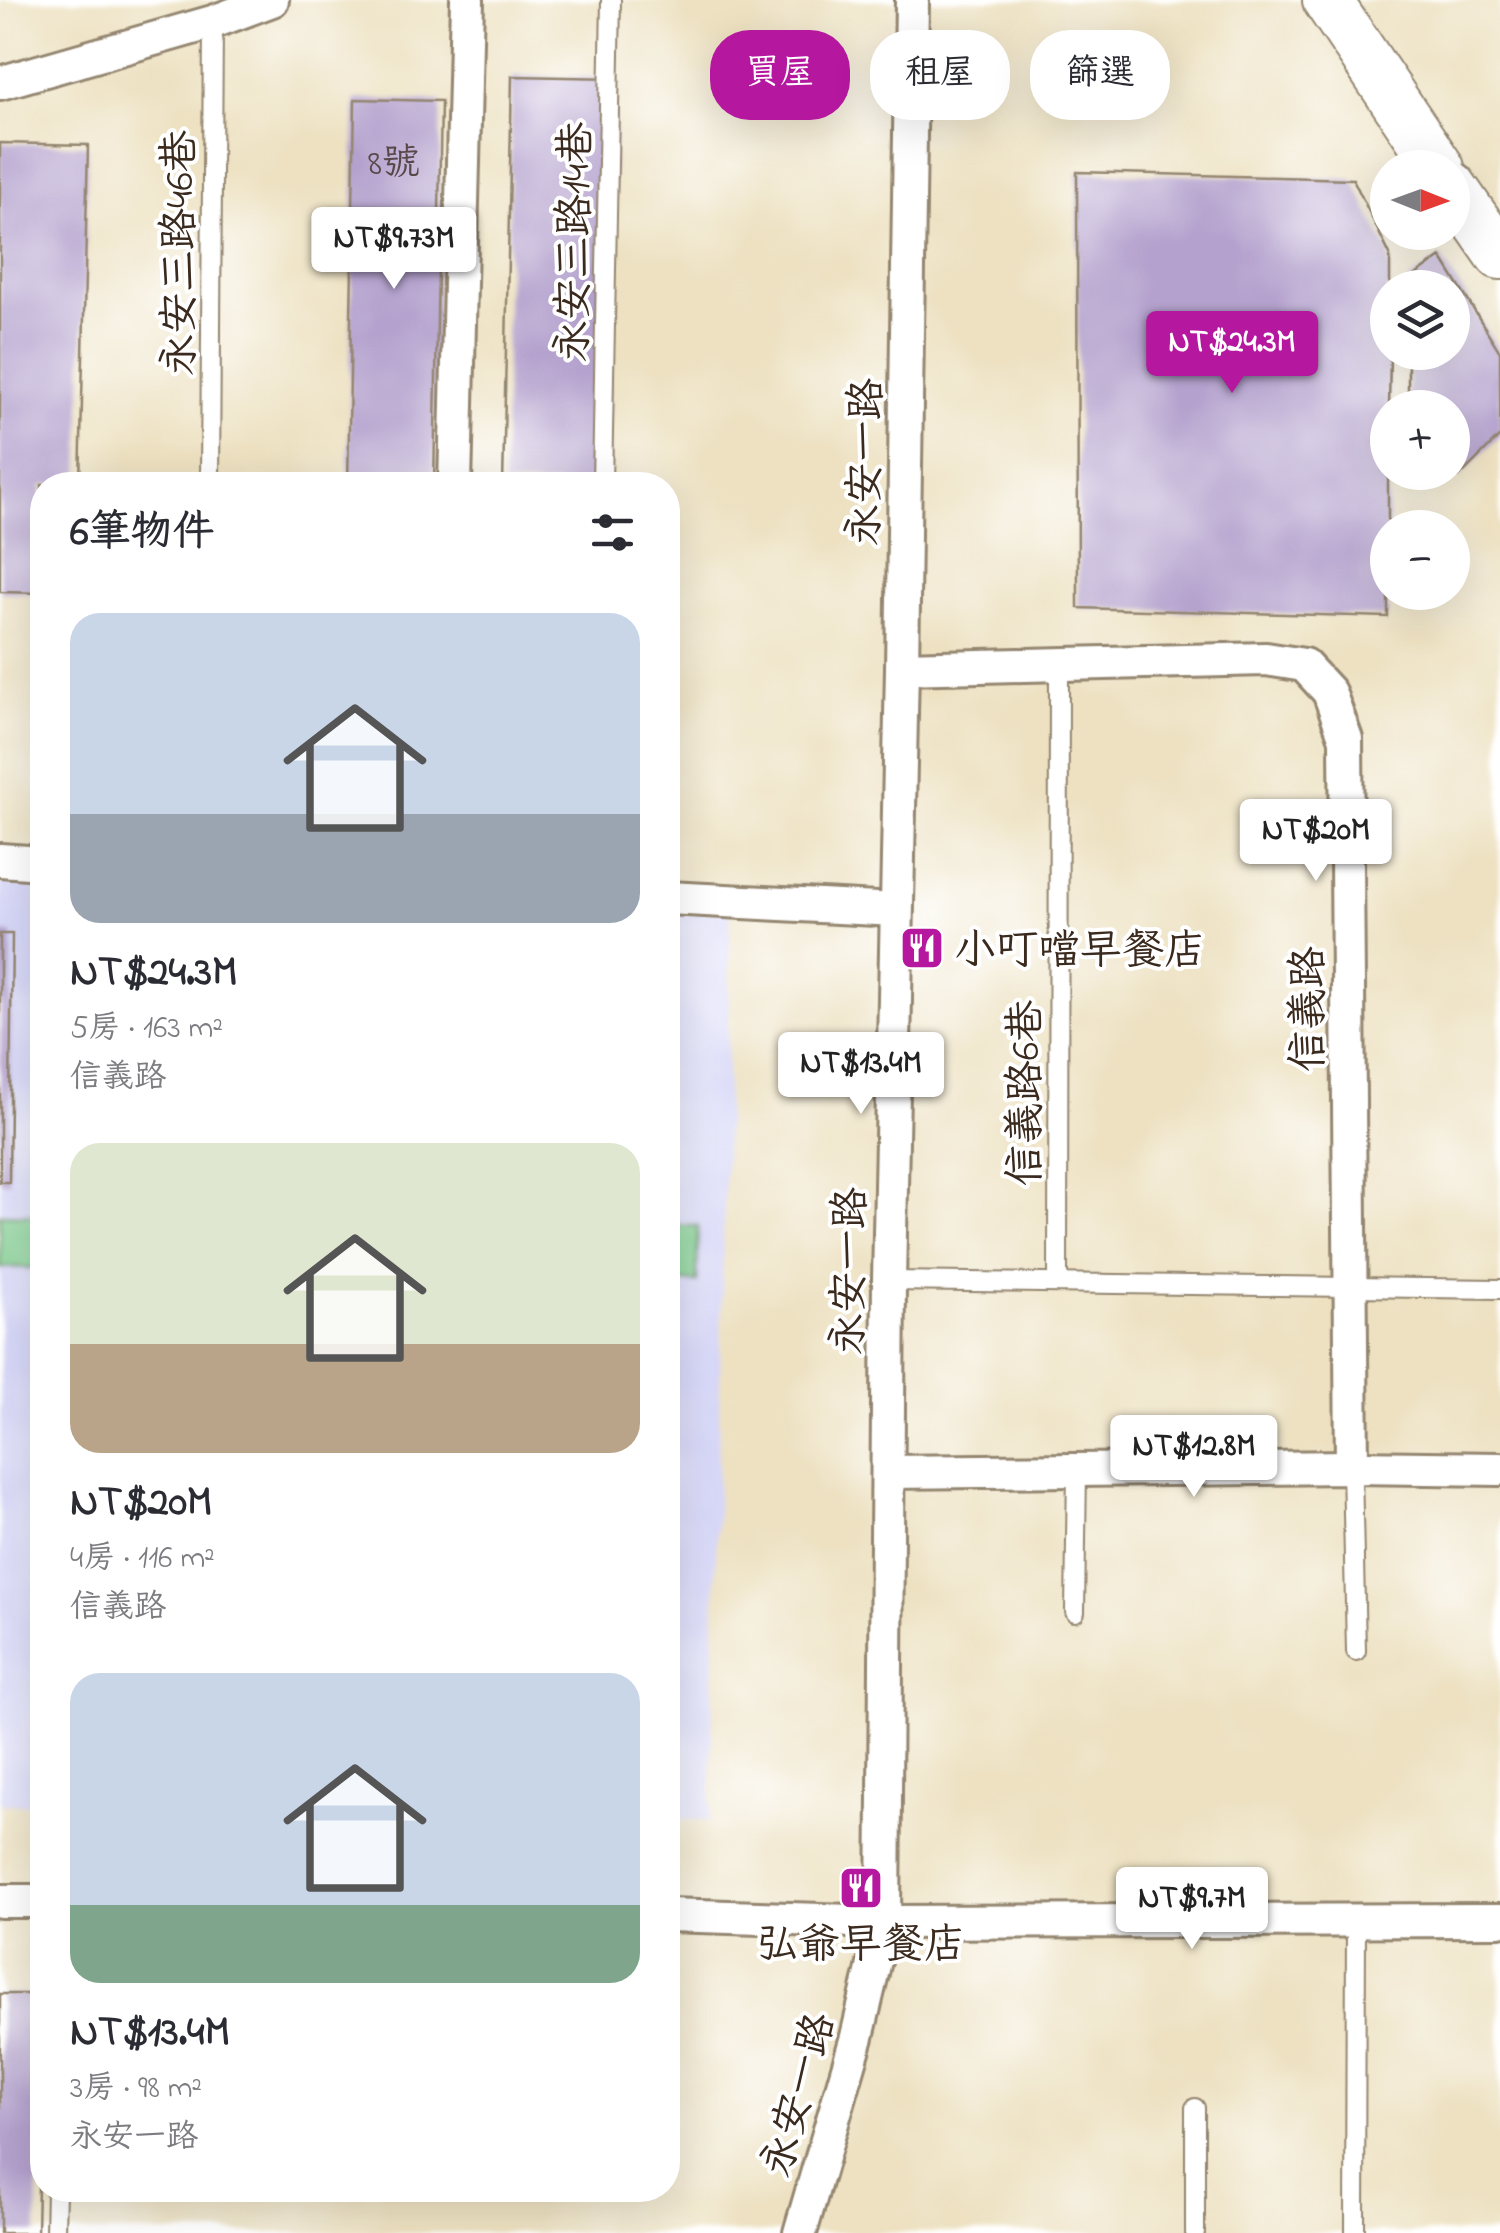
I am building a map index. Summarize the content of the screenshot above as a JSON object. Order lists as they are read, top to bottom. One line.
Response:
{"streets":{"street":["永安一路","信義路"],"lane":["永安三路14巷","永安三路46巷","信義路6巷"]},"crossings":[["永安一路","信義路"],["信義路","信義路6巷"]],"places":{"restaurant":["小叮噹早餐店","弘爺早餐店"]},"house_numbers":["8號"],"north":"right","page":{"chip":["買屋","租屋","篩選"],"map_buttons":["+","−"],"price":["NT$9.73M","NT$24.3M","NT$20M","NT$13.4M","NT$12.8M","NT$9.7M"],"heading":"6筆物件","list":[{"name":"NT$24.3M","note":"5房 · 163 m² · 信義路"},{"name":"NT$20M","note":"4房 · 116 m² · 信義路"},{"name":"NT$13.4M","note":"3房 · 98 m² · 永安一路"}]}}
